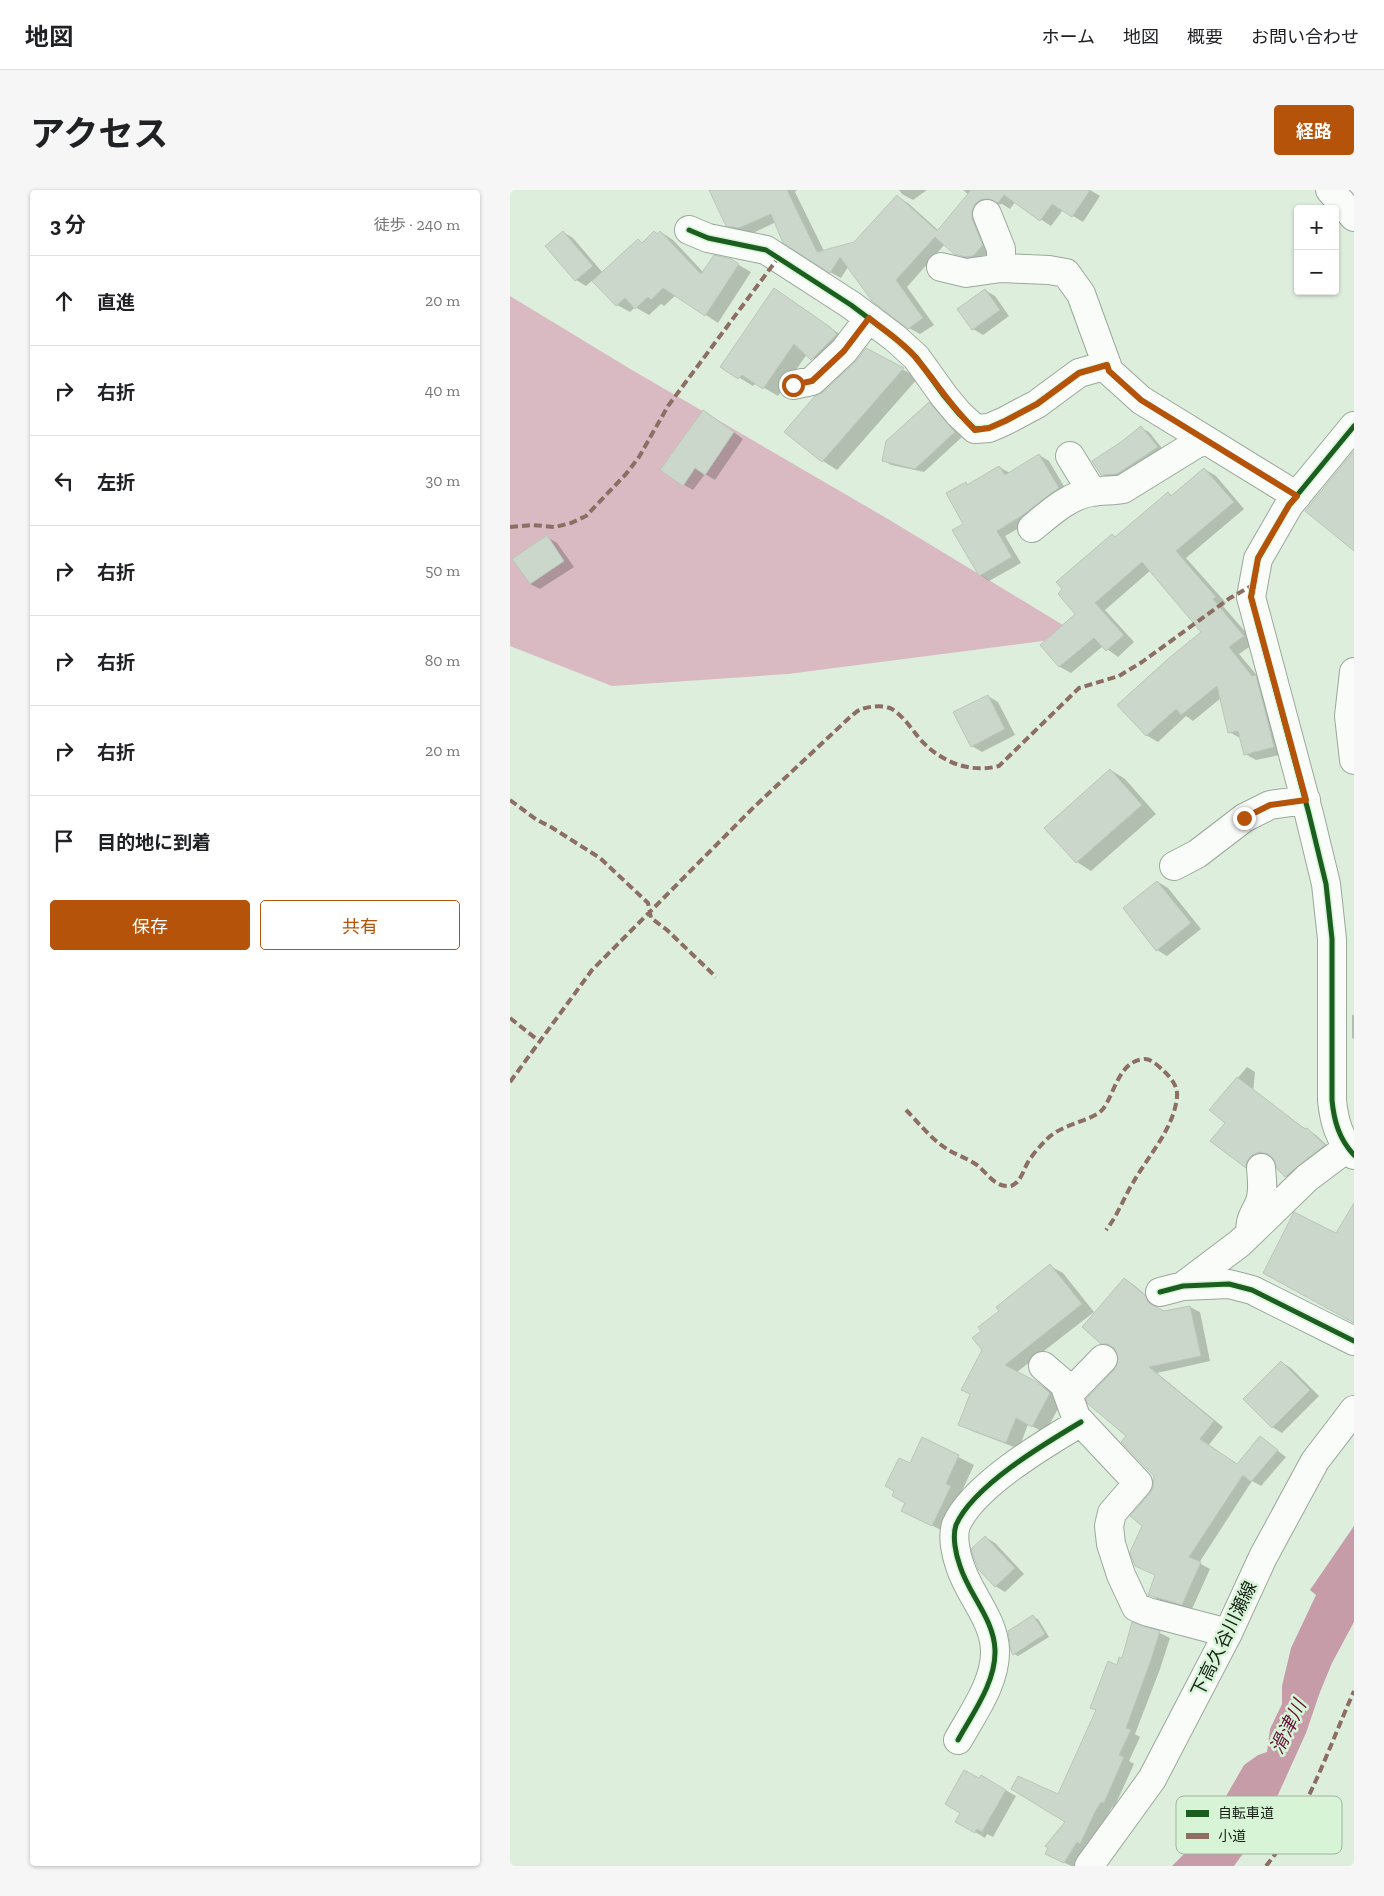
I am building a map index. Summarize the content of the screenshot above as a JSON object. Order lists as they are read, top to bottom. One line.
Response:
{"streets":{"street":["下高久谷川瀬線"]},"water":["滑津川"],"legend":["自転車道","小道"],"page":{"header":"地図","nav":["ホーム","地図","概要","お問い合わせ"],"title":"アクセス","buttons":["経路",["保存","共有"]],"heading":["3 分","徒歩 · 240 m"],"map_buttons":["+","−"],"list":[["直進","20 m"],["右折","40 m"],["左折","30 m"],["右折","50 m"],["右折","80 m"],["右折","20 m"],"目的地に到着"]}}
